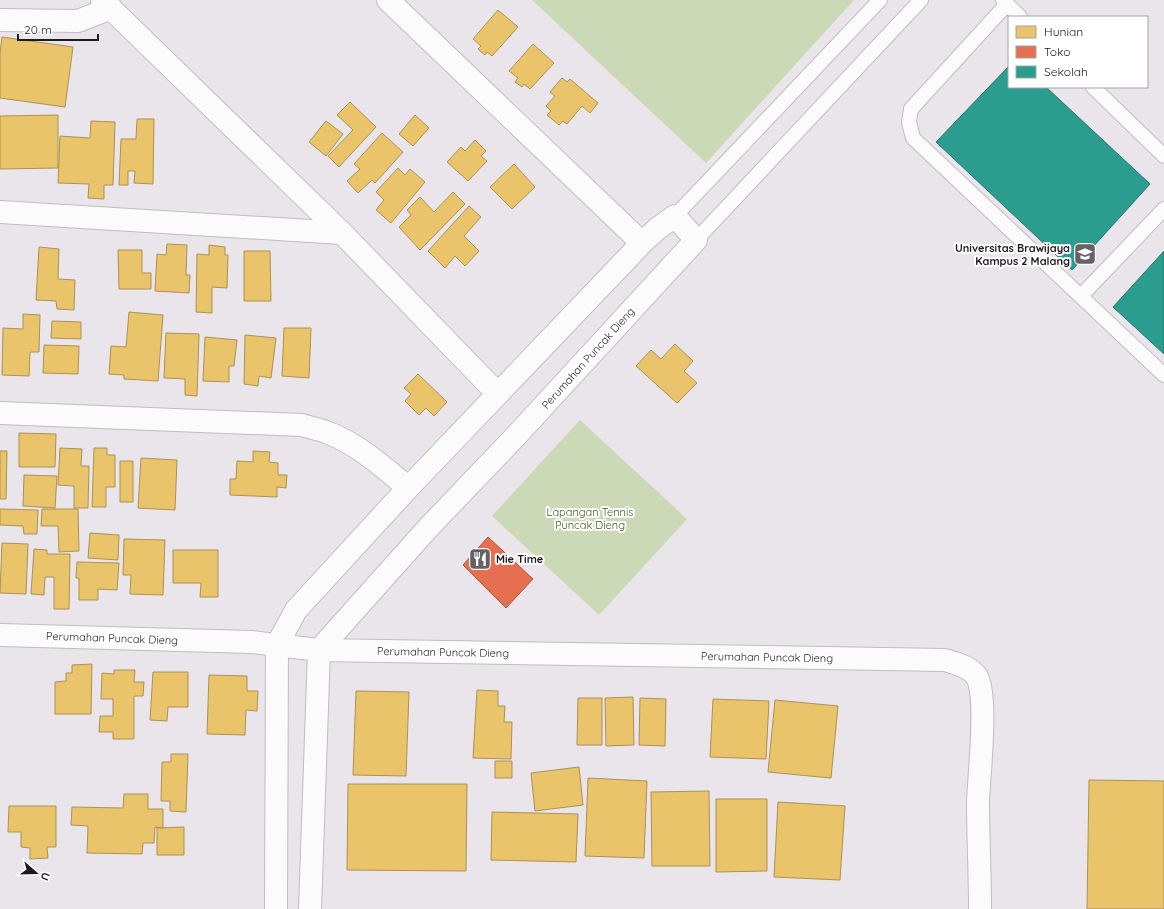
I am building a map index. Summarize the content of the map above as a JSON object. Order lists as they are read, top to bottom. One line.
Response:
{"streets":{"street":["Perumahan Puncak Dieng"]},"parks":["Lapangan Tennis Puncak Dieng"],"places":{"school or university":["Universitas Brawijaya Kampus 2 Malang"],"restaurant":["Mie Time"]},"legend":["Hunian","Toko","Sekolah"],"scale_bar":"20 m","north":"right"}
